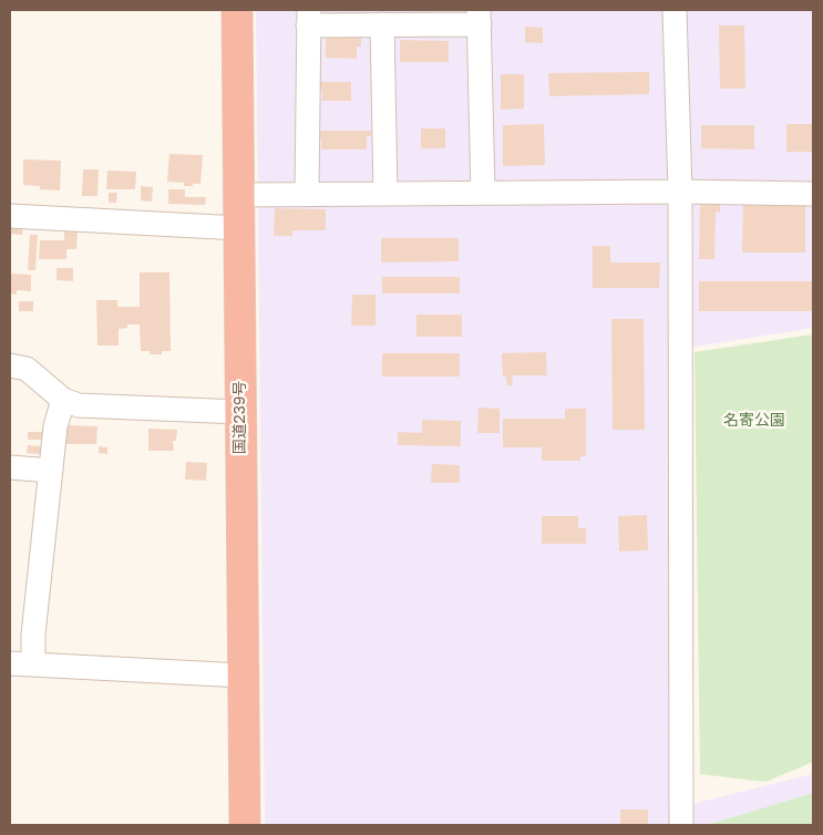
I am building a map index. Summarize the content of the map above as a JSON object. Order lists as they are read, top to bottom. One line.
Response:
{"streets":{"highway":["国道239号"]},"parks":["名寄公園"]}
